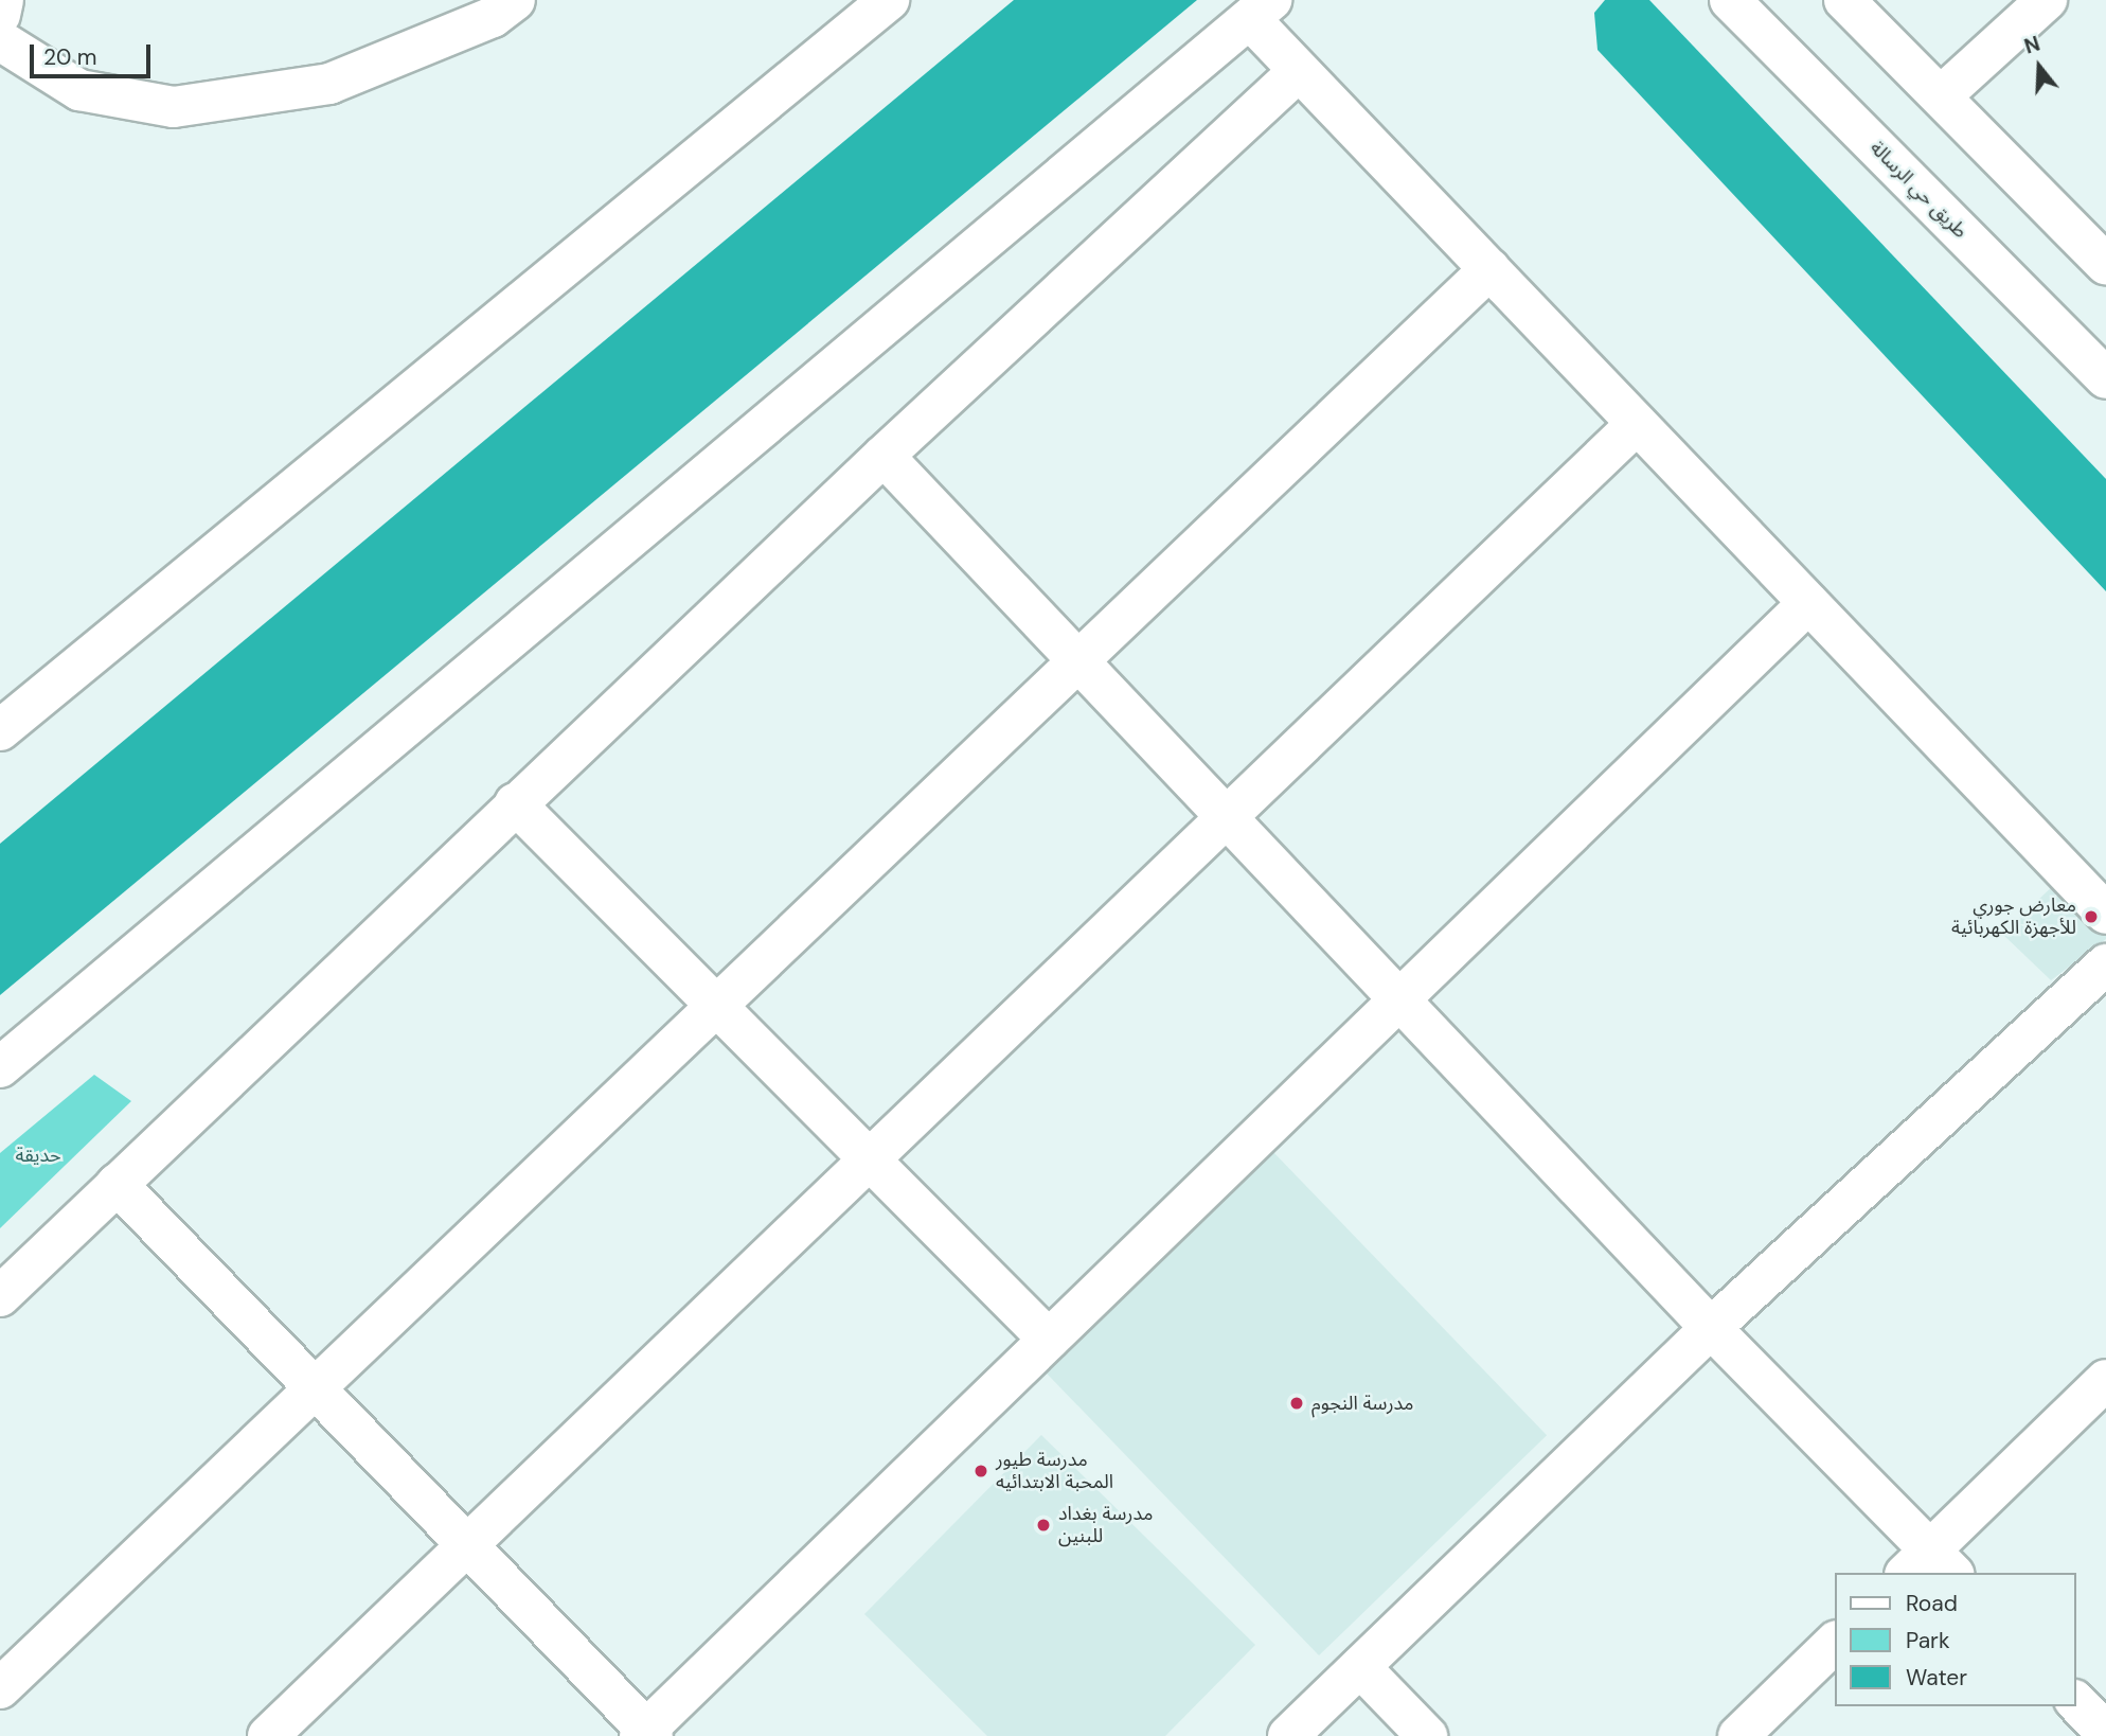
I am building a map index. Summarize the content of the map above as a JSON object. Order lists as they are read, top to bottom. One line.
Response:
{"streets":{"street":["طريق حي الرسالة"]},"parks":["حديقة"],"places":["معارض جوري للأجهزة الكهربائية","مدرسة النجوم","مدرسة طيور المحبة الابتدائيه","مدرسة بغداد للبنين"],"legend":["Road","Park","Water"],"scale_bar":"20 m","north":"top"}
